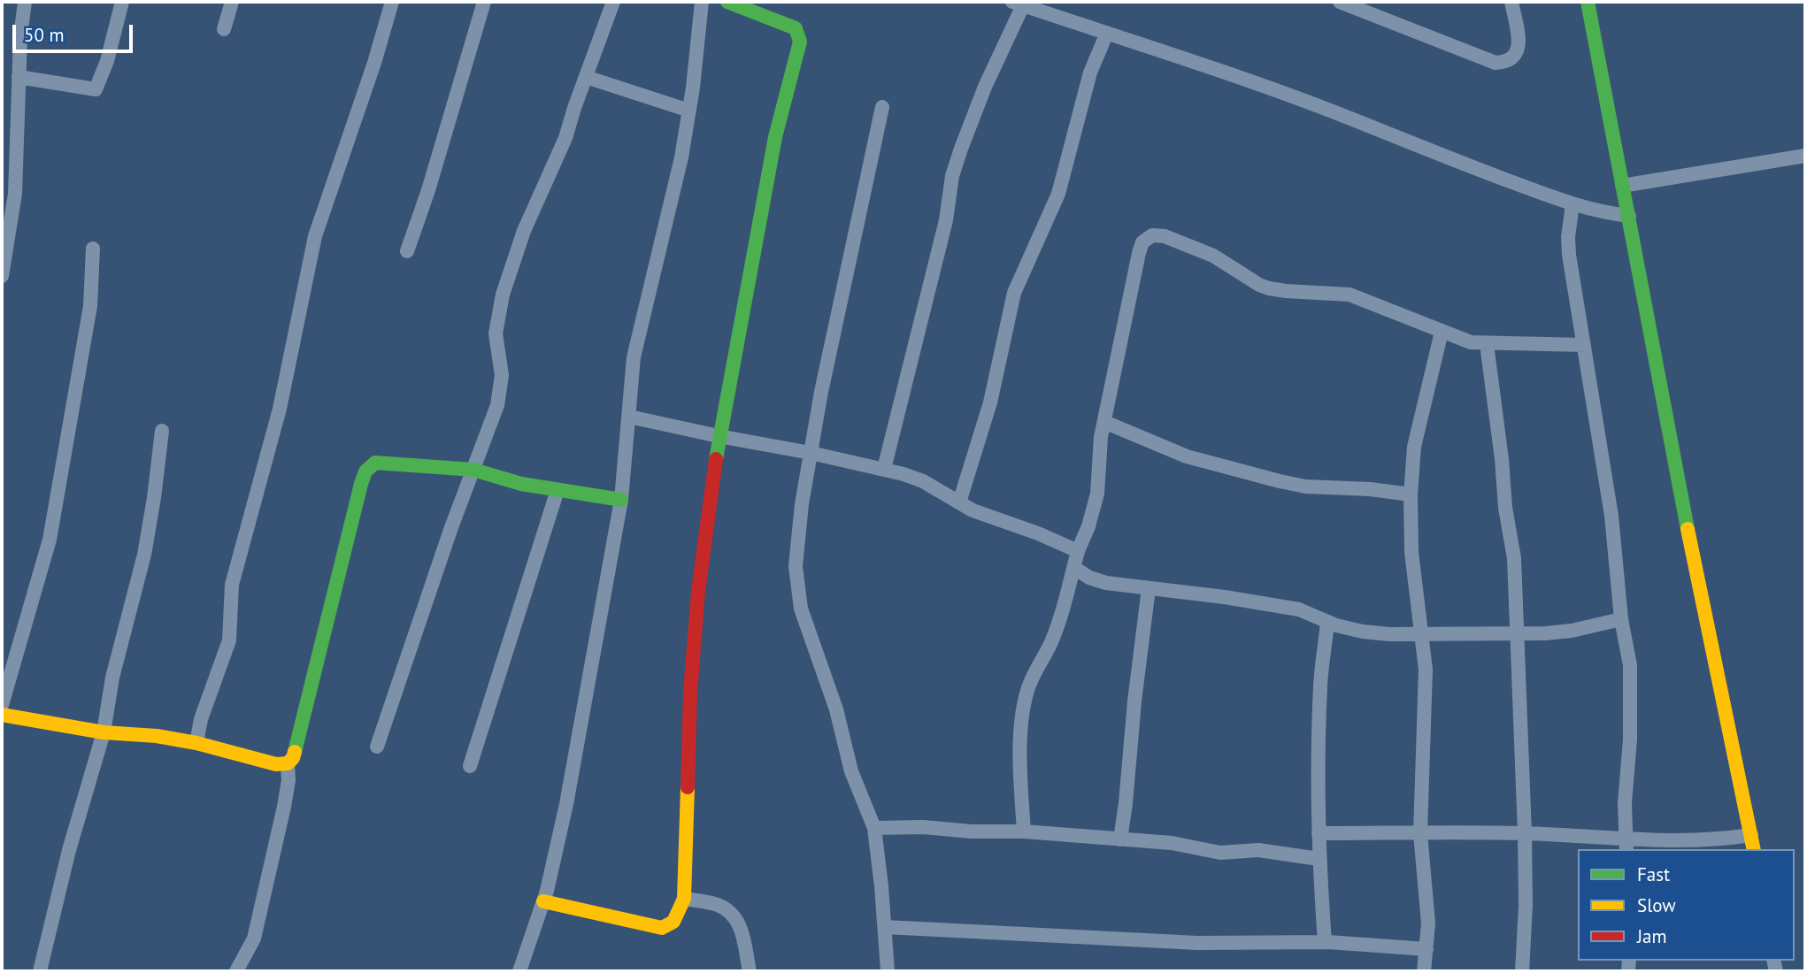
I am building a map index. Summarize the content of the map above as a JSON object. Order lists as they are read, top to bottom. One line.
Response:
{"legend":["Fast","Slow","Jam"],"scale_bar":"50 m"}
